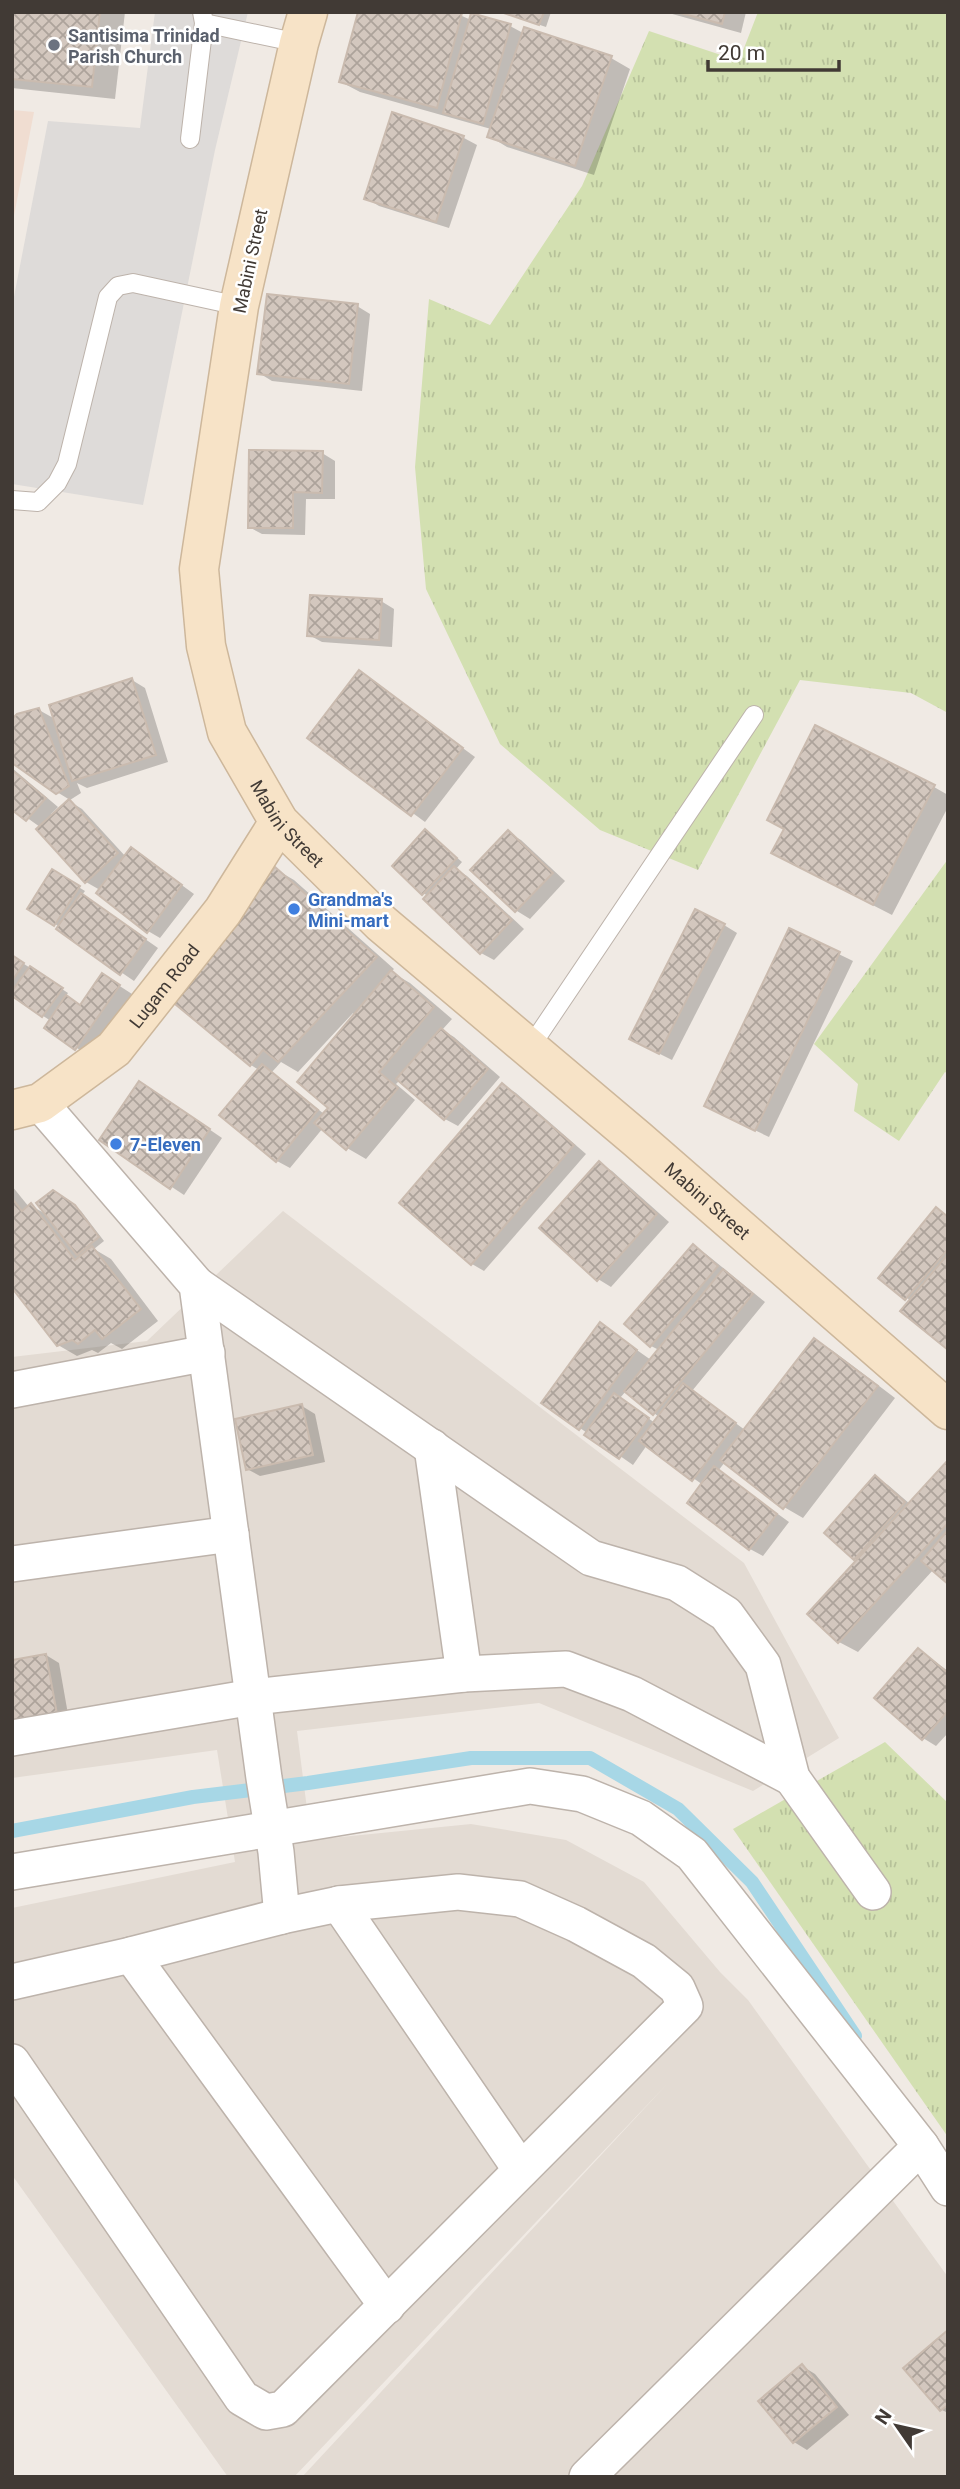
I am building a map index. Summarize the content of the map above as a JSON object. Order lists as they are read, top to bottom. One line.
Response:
{"streets":{"main road":["Mabini Street","Lugam Road"]},"crossings":[["Mabini Street","Lugam Road"]],"places":["Santisima Trinidad Parish Church","Grandma's Mini-mart","7-Eleven"],"scale_bar":"20 m","north":"top left"}
